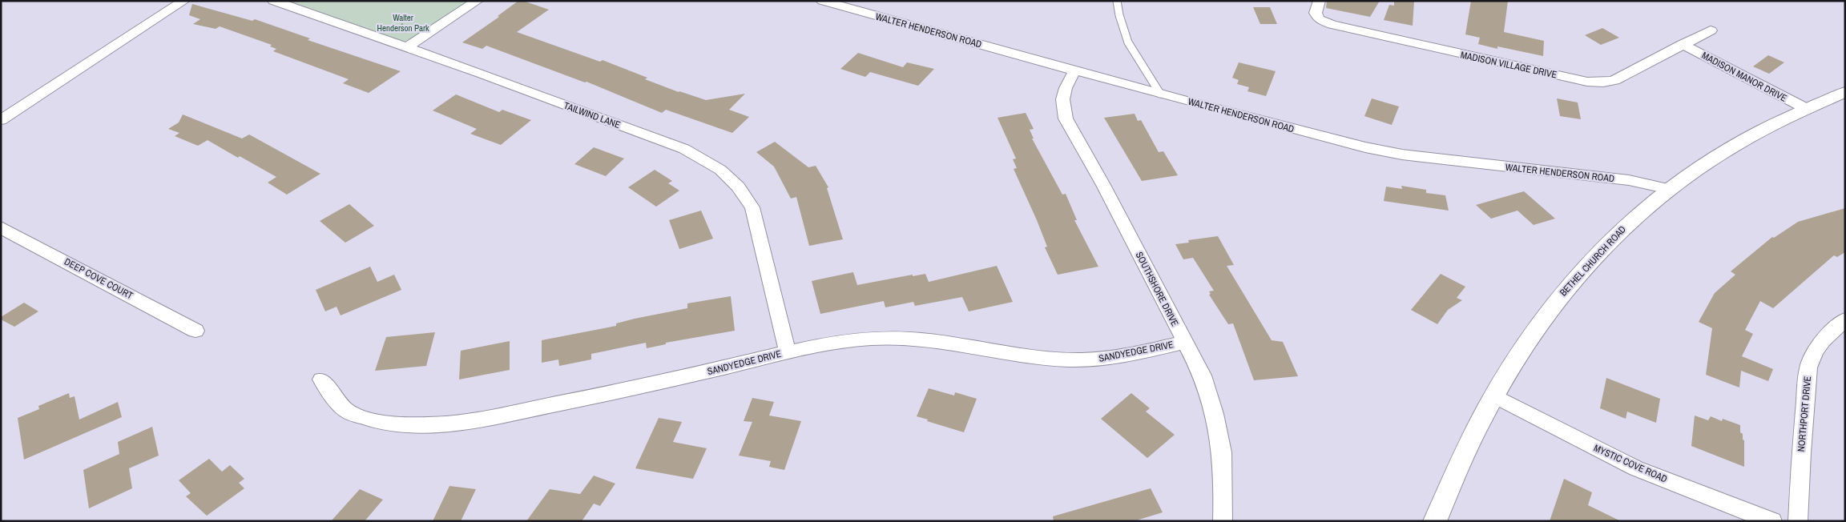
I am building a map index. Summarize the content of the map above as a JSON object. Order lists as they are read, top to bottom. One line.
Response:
{"streets":{"street":["WALTER HENDERSON ROAD","MADISON VILLAGE DRIVE","MADISON MANOR DRIVE","TAILWIND LANE","BETHEL CHURCH ROAD","DEEP COVE COURT","SOUTHSHORE DRIVE","SANDYEDGE DRIVE","NORTHPORT DRIVE","MYSTIC COVE ROAD"]},"crossings":[["WALTER HENDERSON ROAD","BETHEL CHURCH ROAD"],["WALTER HENDERSON ROAD","SOUTHSHORE DRIVE"],["MADISON VILLAGE DRIVE","MADISON MANOR DRIVE"],["MADISON MANOR DRIVE","BETHEL CHURCH ROAD"],["TAILWIND LANE","SANDYEDGE DRIVE"],["BETHEL CHURCH ROAD","MYSTIC COVE ROAD"],["SOUTHSHORE DRIVE","SANDYEDGE DRIVE"]],"parks":["Walter Henderson Park"]}
